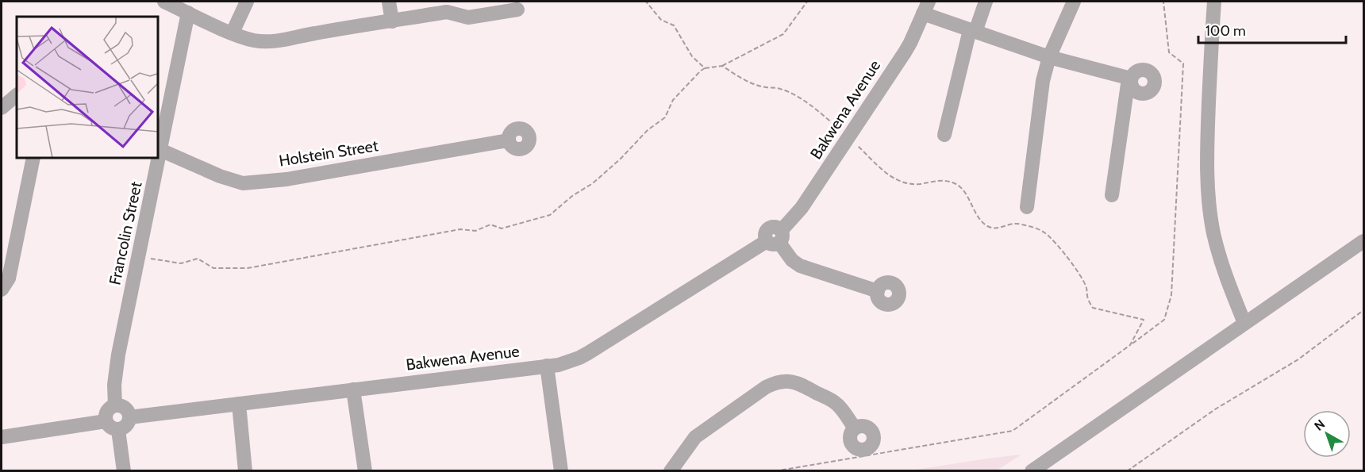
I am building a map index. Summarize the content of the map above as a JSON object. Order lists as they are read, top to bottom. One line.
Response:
{"streets":{"street":["Bakwena Avenue","Holstein Street","Francolin Street"]},"crossings":[["Bakwena Avenue","Francolin Street"],["Holstein Street","Francolin Street"]],"scale_bar":"100 m","north":"top left"}
